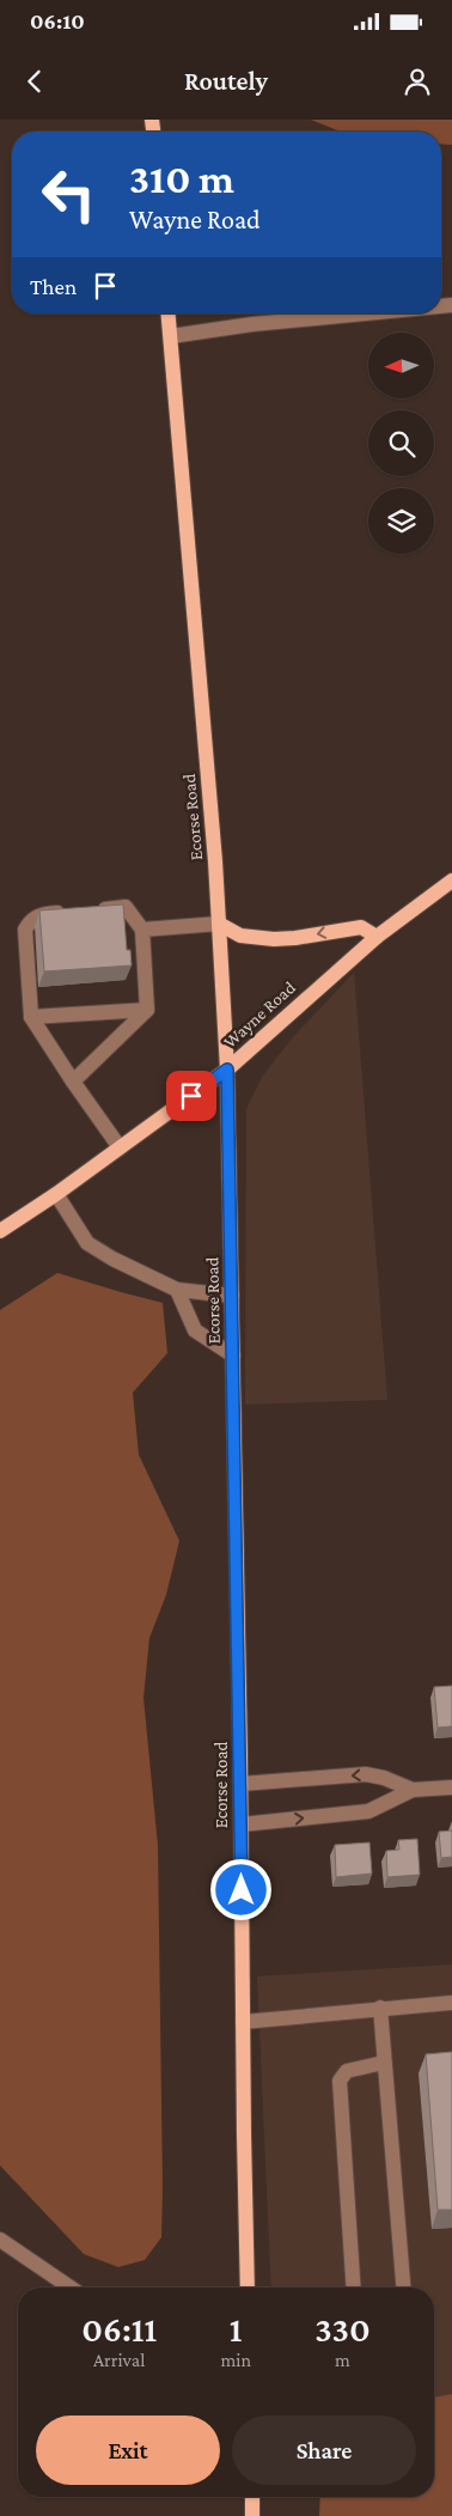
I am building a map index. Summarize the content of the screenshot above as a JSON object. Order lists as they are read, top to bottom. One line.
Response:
{"streets":{"main road":["Ecorse Road","Wayne Road"]},"crossings":[["Ecorse Road","Wayne Road"]],"north":"left","page":{"status":"06:10","header":"Routely","turn":["310 m","Wayne Road"],"then":"Then","eta":["06:11","Arrival","1","min","330","m"],"buttons":["Exit","Share"]}}
